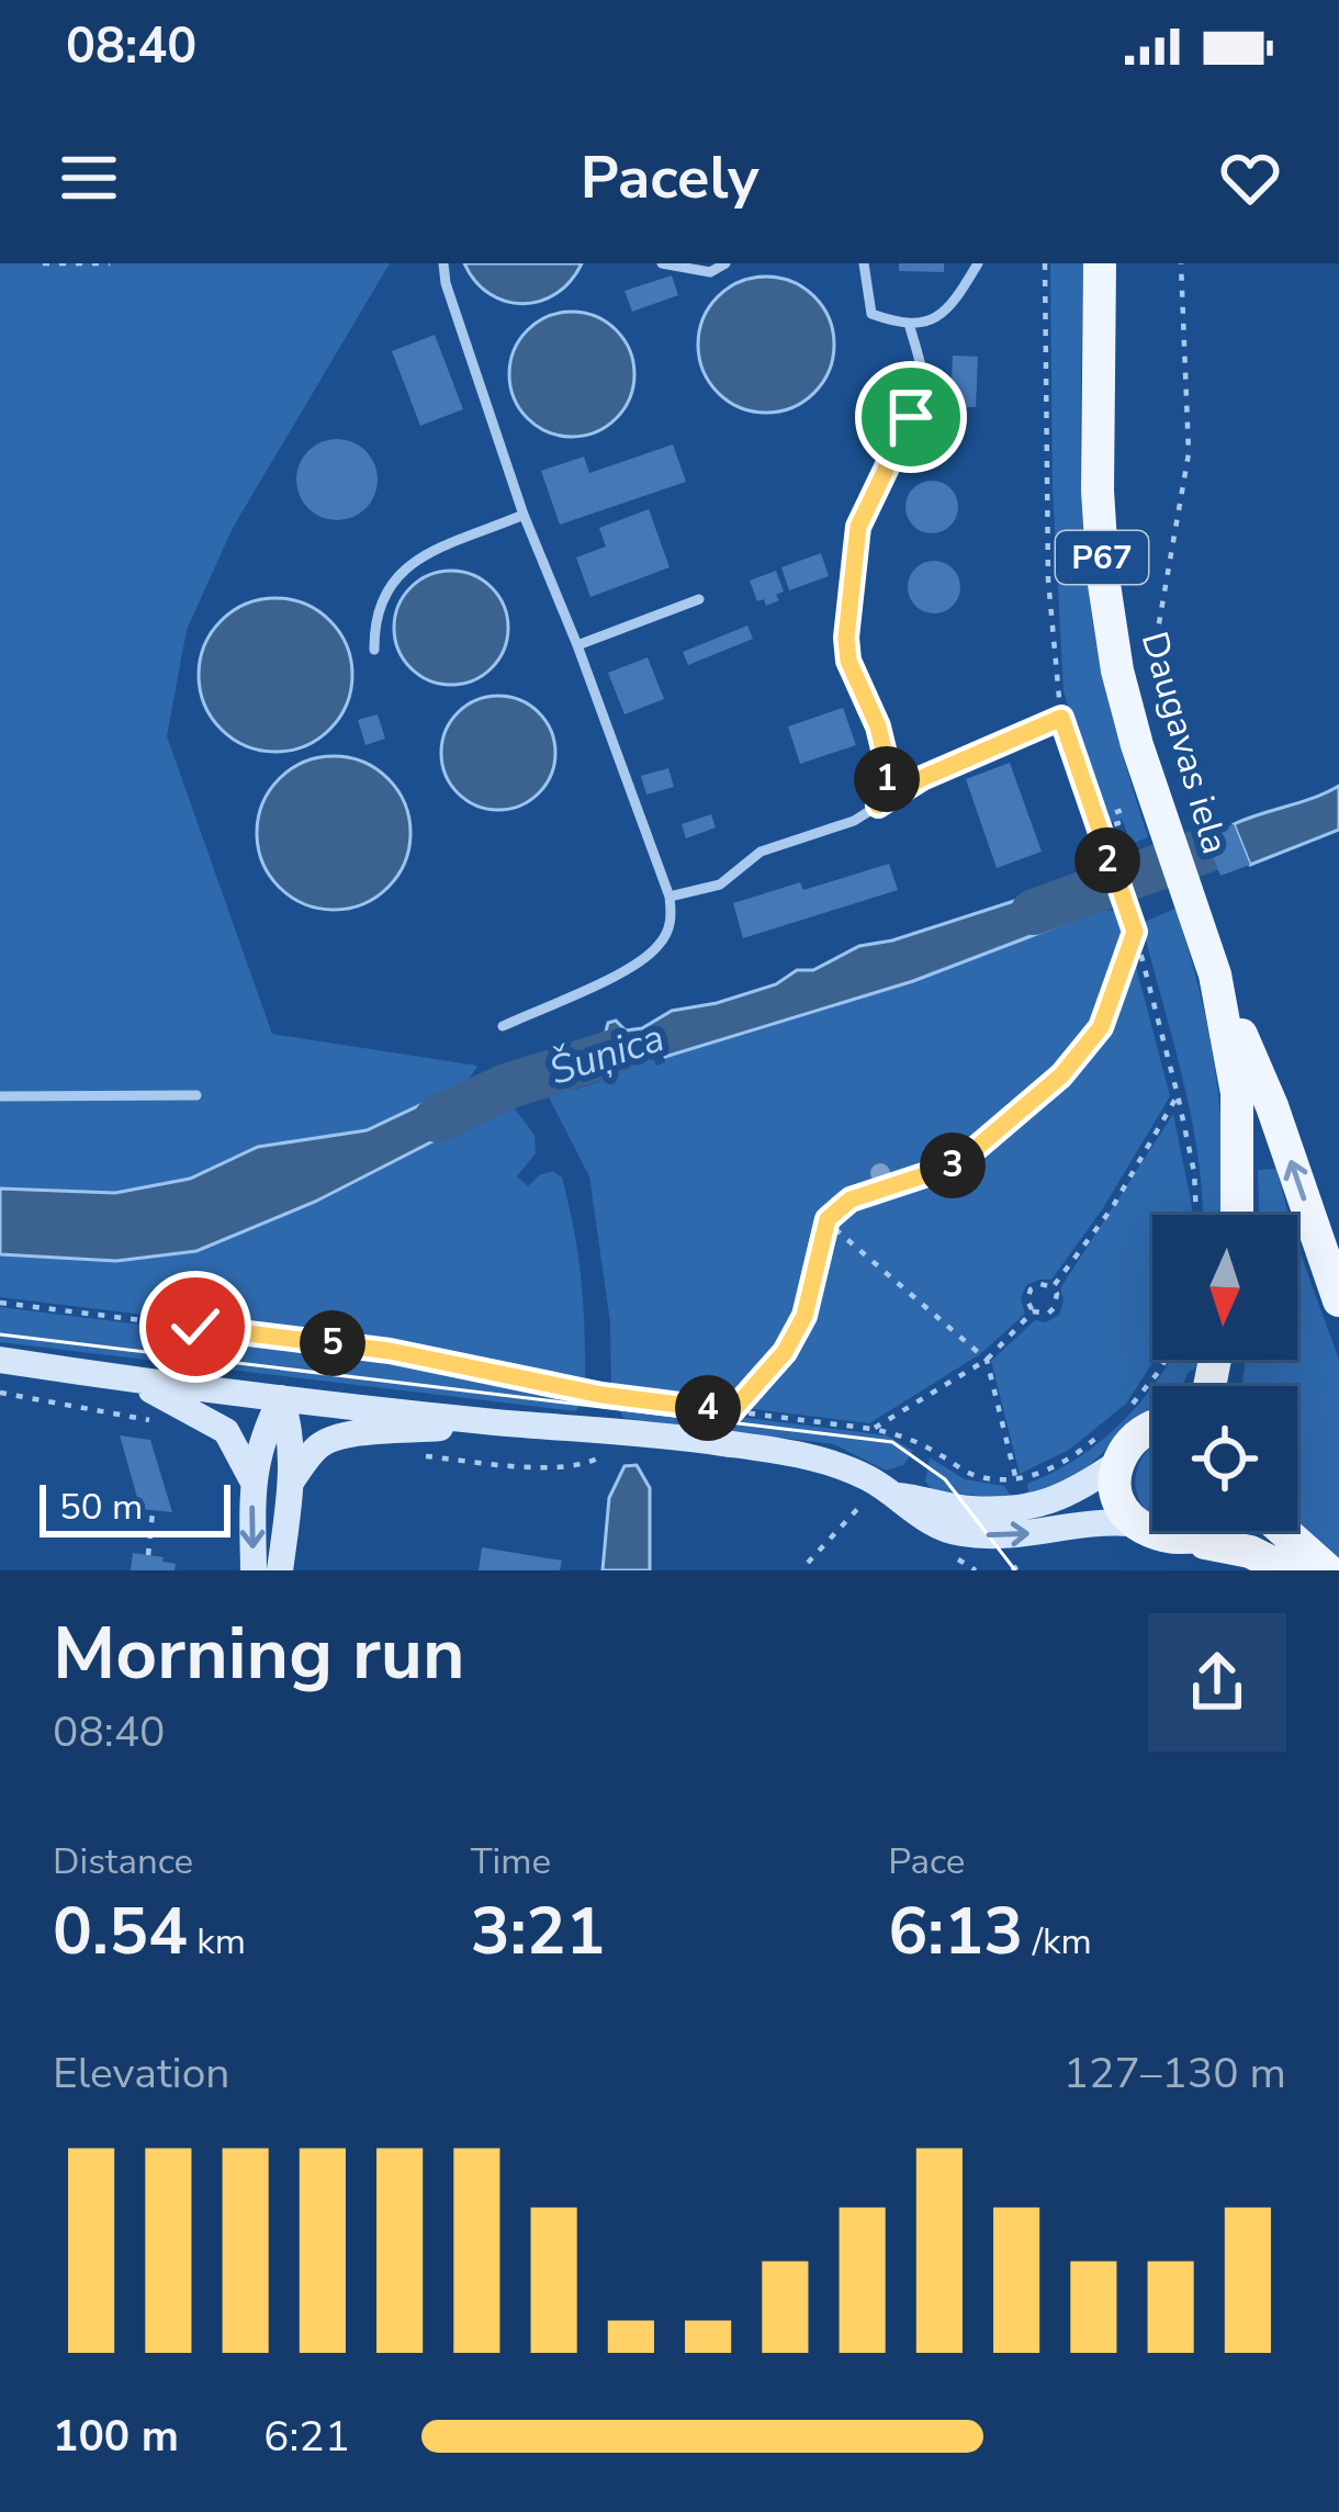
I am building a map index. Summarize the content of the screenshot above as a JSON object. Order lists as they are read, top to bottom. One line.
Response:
{"streets":{"main road":["P67","Daugavas iela"]},"water":["Šuņica"],"scale_bar":"50 m","north":"bottom","page":{"status":"08:40","header":"Pacely","pins":["1","2","3","5","4"],"scale":"50 m","heading":["Morning run","08:40"],"stats":[["Distance","0.54 km"],["Time","3:21"],["Pace","6:13 /km"]],"chart":["Elevation","127–130 m"],"list":[{"name":"100 m","note":"6:21"}]}}
